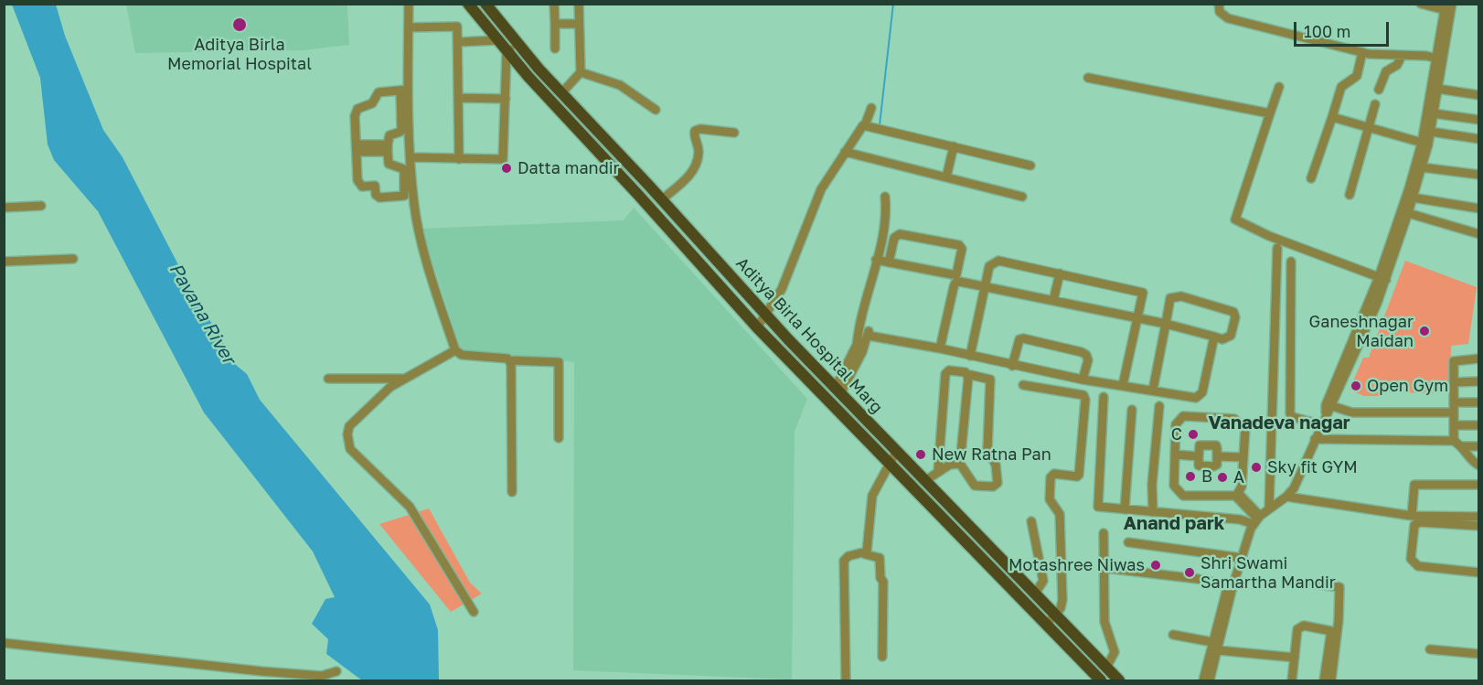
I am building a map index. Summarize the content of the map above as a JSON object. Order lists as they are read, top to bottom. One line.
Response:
{"streets":{"main road":["Aditya Birla Hospital Marg"]},"districts":["Vanadeva nagar","Anand park"],"water":["Pavana River"],"places":["Aditya Birla Memorial Hospital","Datta mandir","Ganeshnagar Maidan","Open Gym","C","New Ratna Pan","Sky fit GYM","B","A","Motashree Niwas","Shri Swami Samartha Mandir"],"scale_bar":"100 m"}
